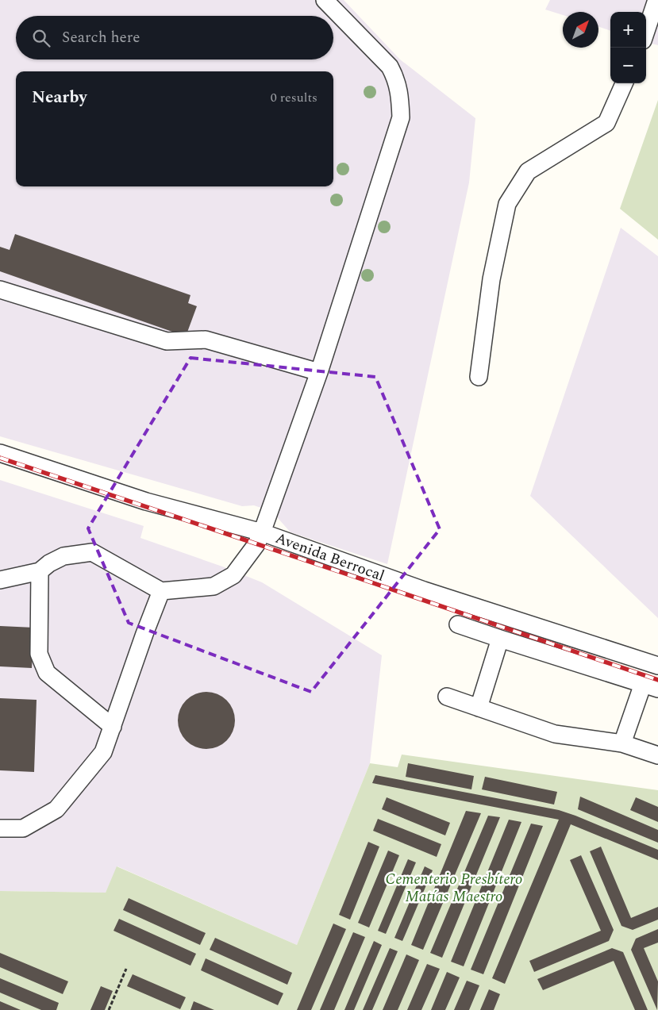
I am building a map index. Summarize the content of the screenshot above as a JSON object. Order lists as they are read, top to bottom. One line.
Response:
{"streets":{"street":["Avenida Berrocal"]},"parks":["Cementerio Presbítero Matías Maestro"],"north":"top right","page":{"map_buttons":["+","−"],"search":"Search here","heading":["Nearby","0 results"]}}
